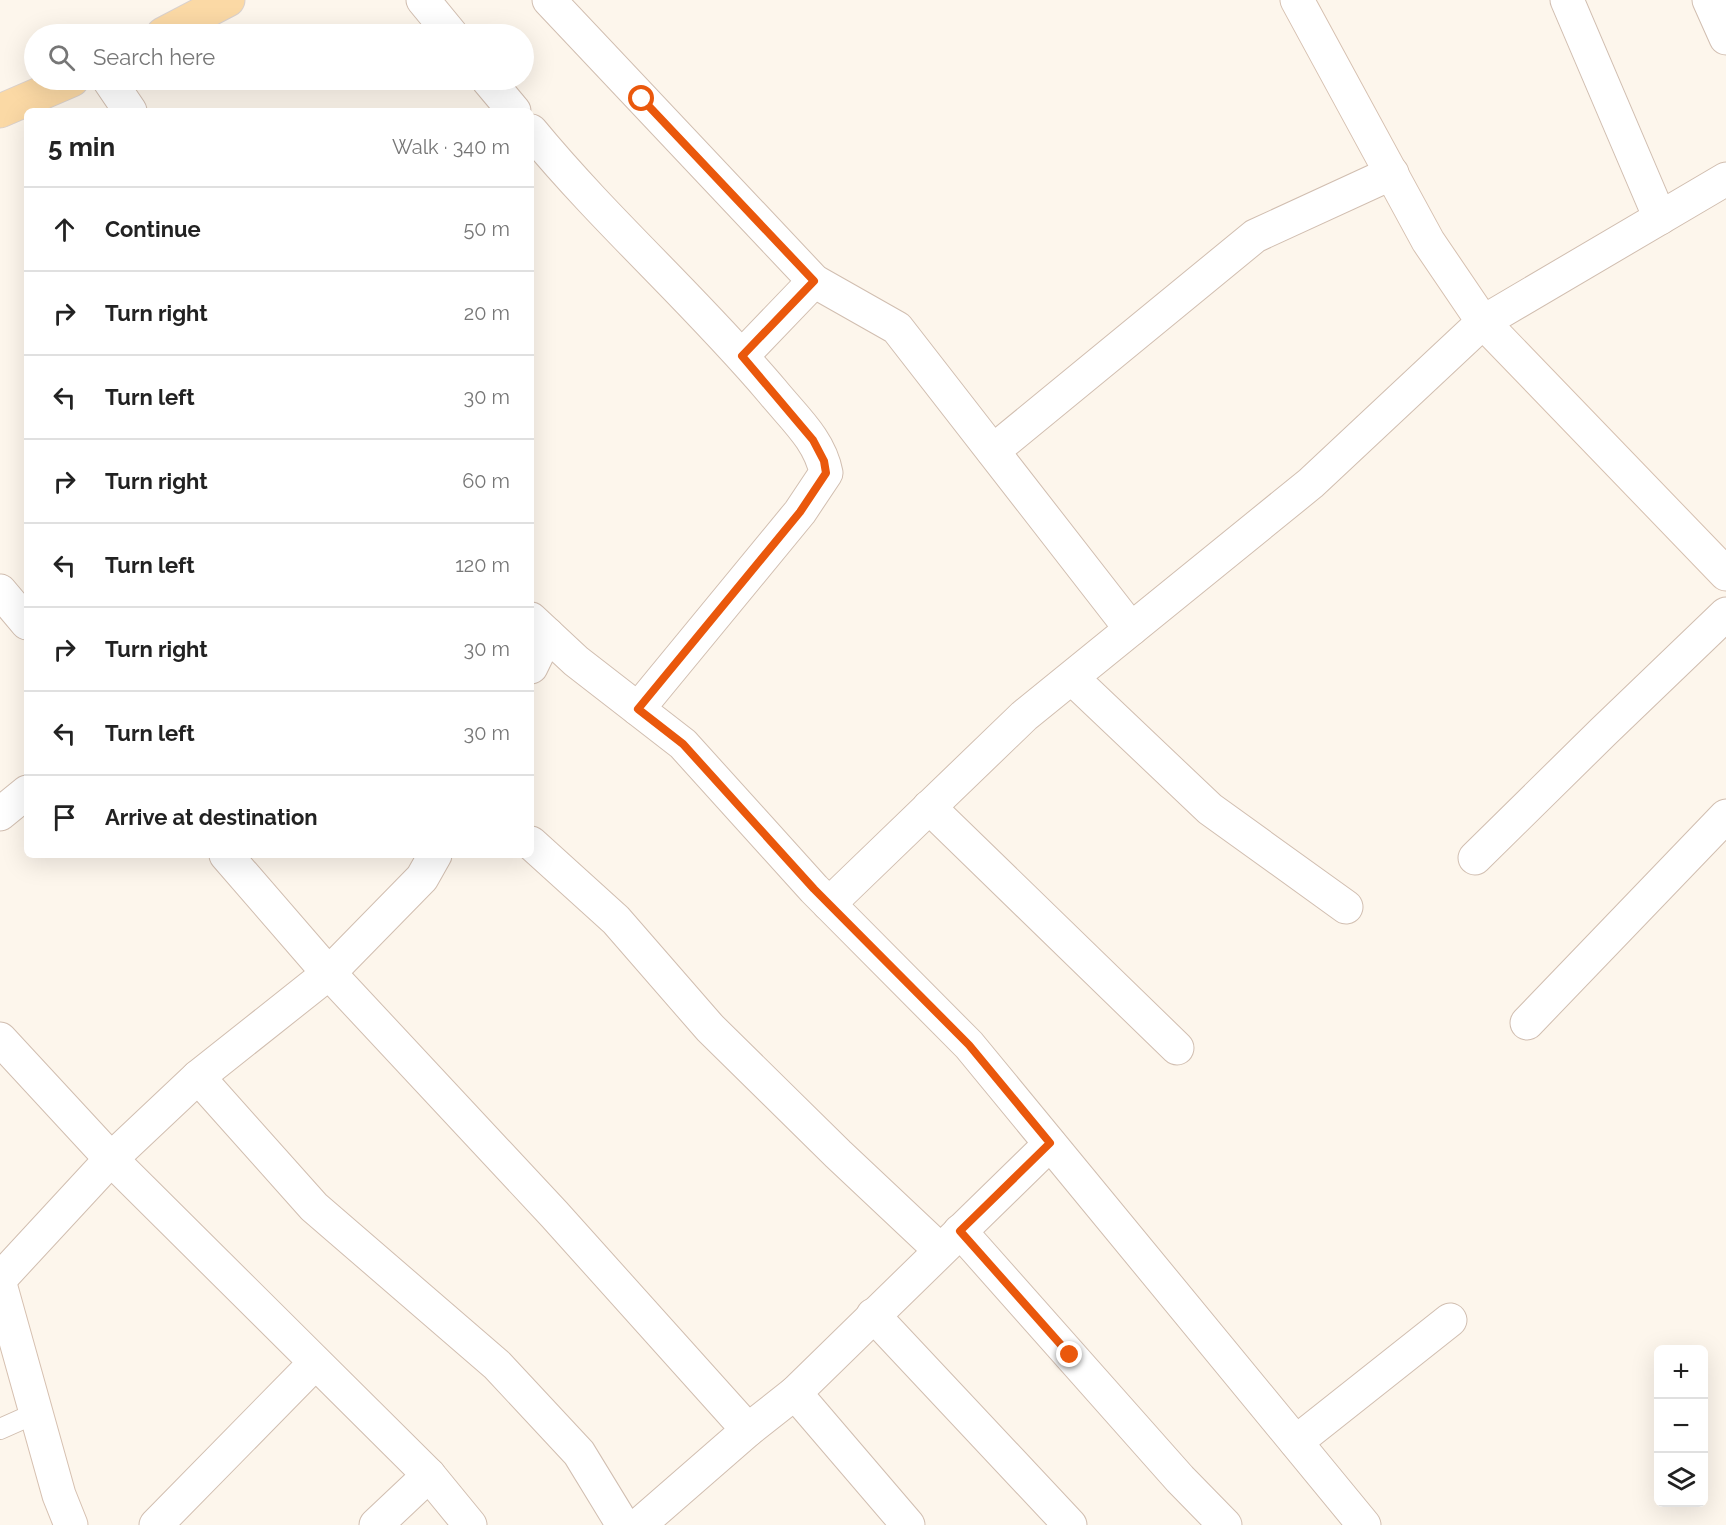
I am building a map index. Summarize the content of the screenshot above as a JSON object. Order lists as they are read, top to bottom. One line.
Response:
{"page":{"search":"Search here","heading":["5 min","Walk · 340 m"],"list":[["Continue","50 m"],["Turn right","20 m"],["Turn left","30 m"],["Turn right","60 m"],["Turn left","120 m"],["Turn right","30 m"],["Turn left","30 m"],"Arrive at destination"],"map_buttons":["+","−"]}}
